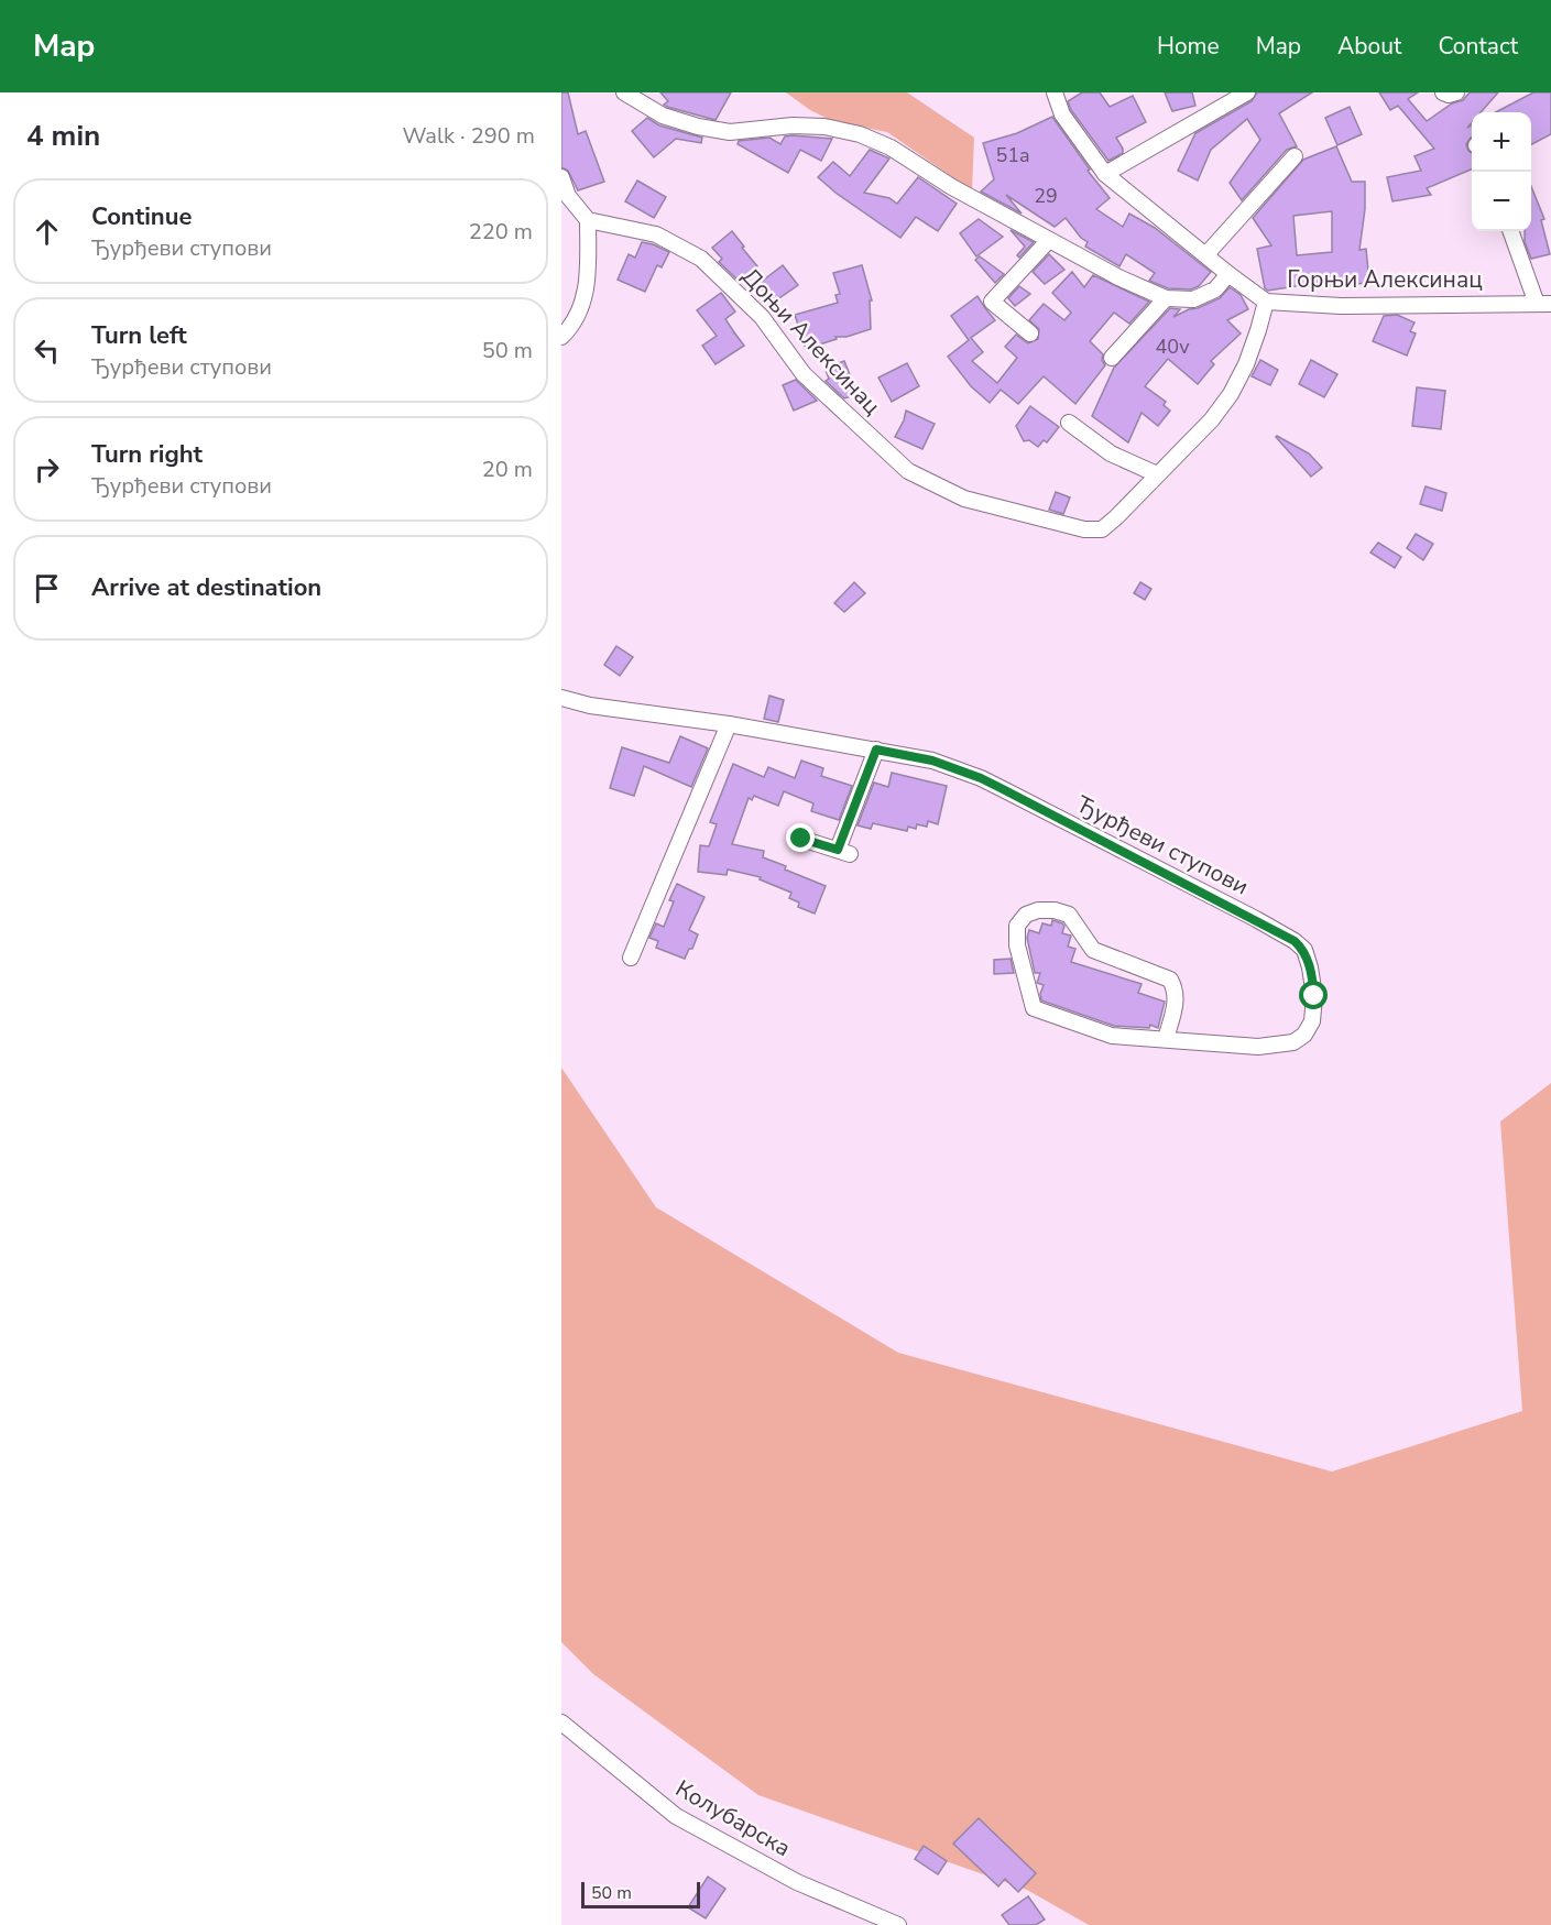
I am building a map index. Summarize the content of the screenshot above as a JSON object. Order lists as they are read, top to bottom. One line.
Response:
{"streets":{"street":["Горњи Алексинац","Доњи Алексинац","Ђурђеви ступови","Колубарска"]},"house_numbers":["51a","29","40v"],"scale_bar":"50 m","page":{"header":"Map","nav":["Home","Map","About","Contact"],"heading":["4 min","Walk · 290 m"],"map_buttons":["+","−"],"list":[["Continue","Ђурђеви ступови","220 m"],["Turn left","Ђурђеви ступови","50 m"],["Turn right","Ђурђеви ступови","20 m"],"Arrive at destination"],"scale":"50 m"}}
